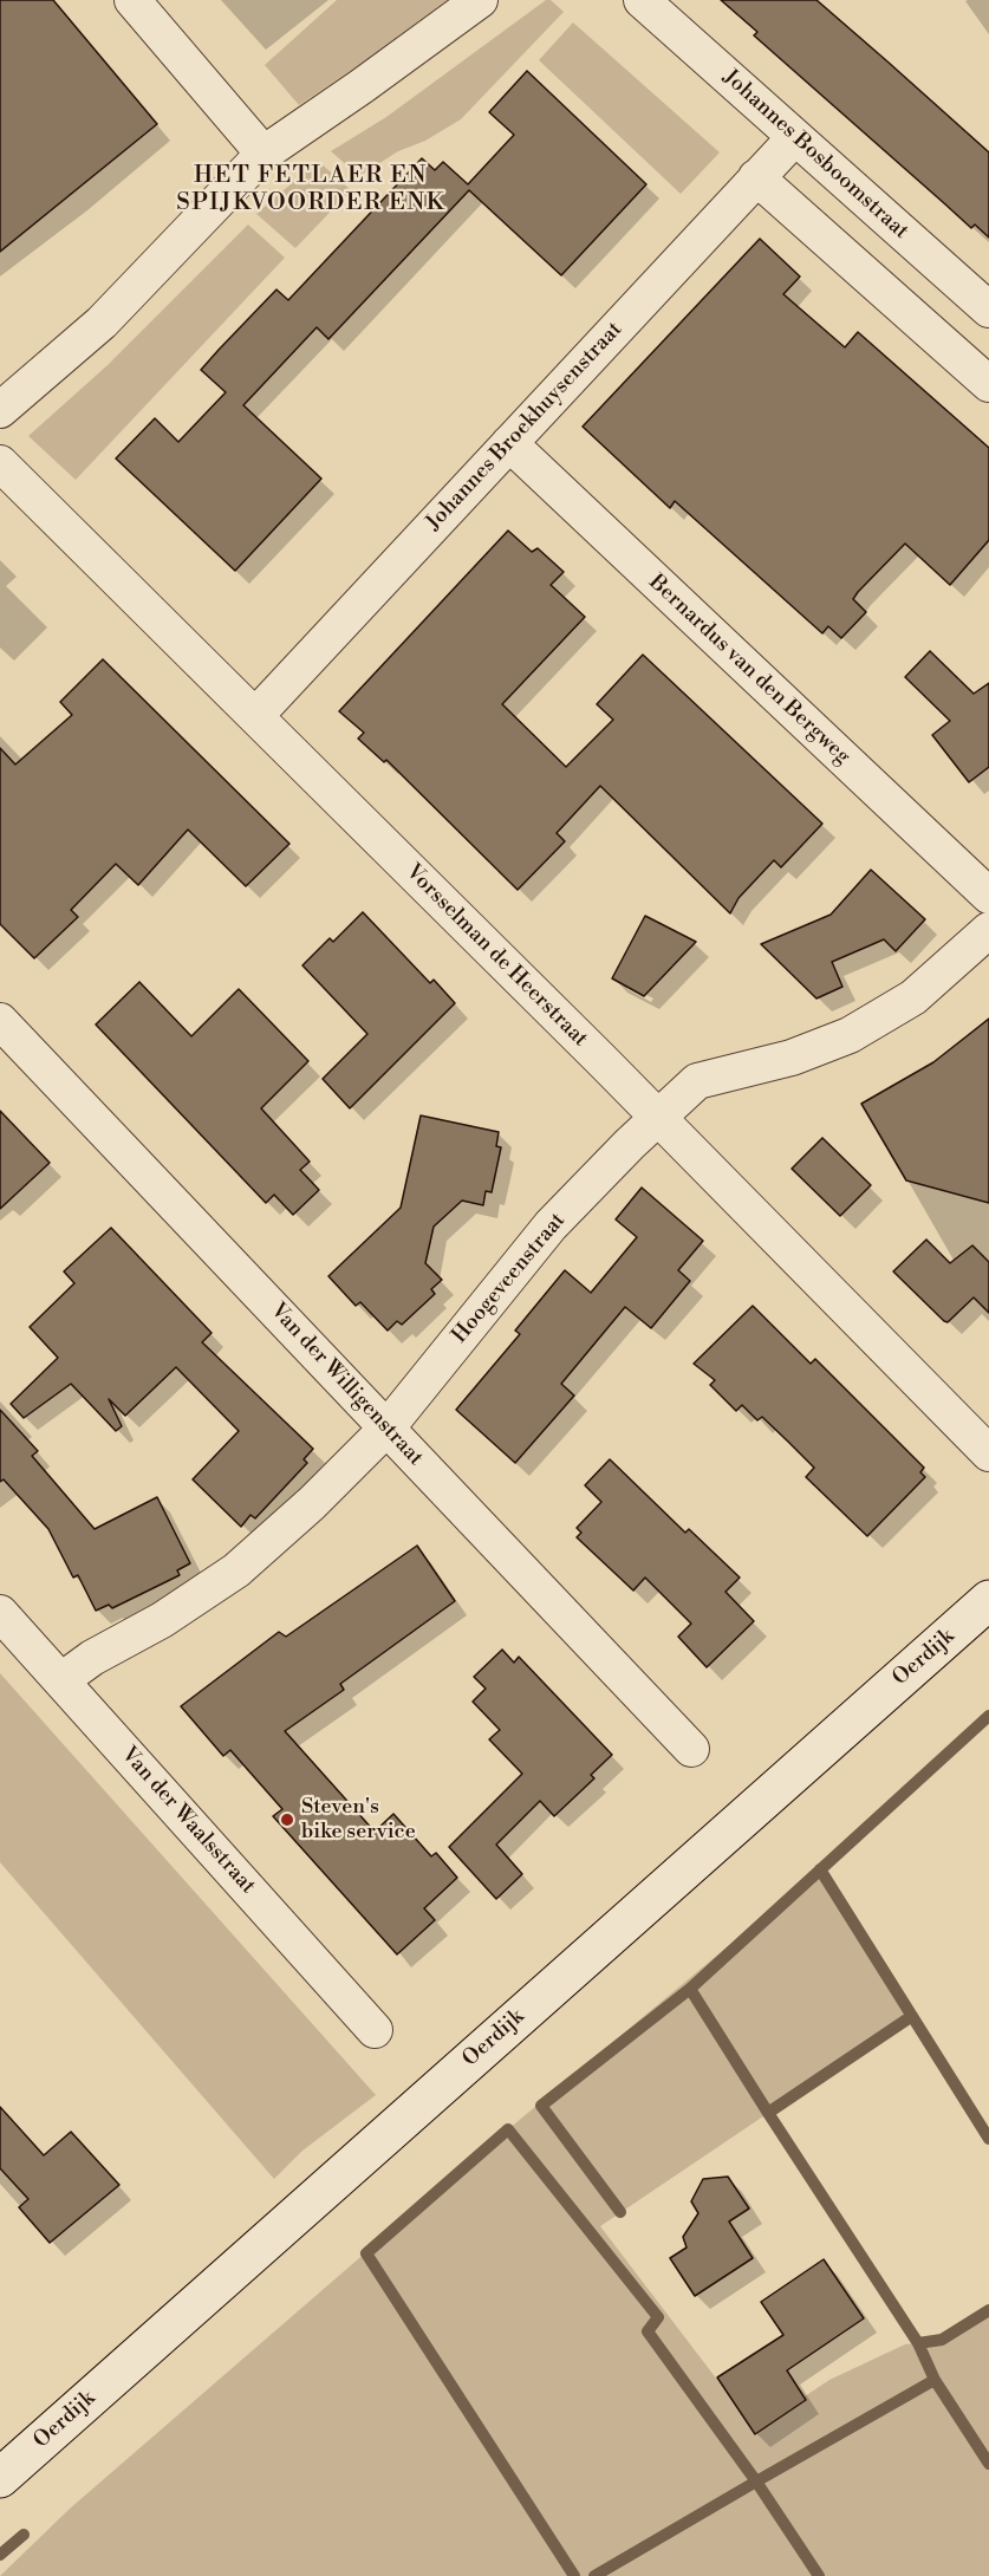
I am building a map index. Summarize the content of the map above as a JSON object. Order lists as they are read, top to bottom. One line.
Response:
{"streets":{"street":["Johannes Bosboomstraat","Johannes Broekhuysenstraat","Bernardus van den Bergweg","Vorsselman de Heerstraat","Hoogeveenstraat","Van der Willigenstraat","Oerdijk","Van der Waalsstraat"]},"crossings":[["Johannes Bosboomstraat","Johannes Broekhuysenstraat"],["Johannes Broekhuysenstraat","Bernardus van den Bergweg"],["Johannes Broekhuysenstraat","Vorsselman de Heerstraat"],["Vorsselman de Heerstraat","Hoogeveenstraat"],["Hoogeveenstraat","Van der Willigenstraat"],["Hoogeveenstraat","Van der Waalsstraat"]],"districts":["HET FETLAER EN SPIJKVOORDER ENK"],"places":["Steven's bike service"]}
